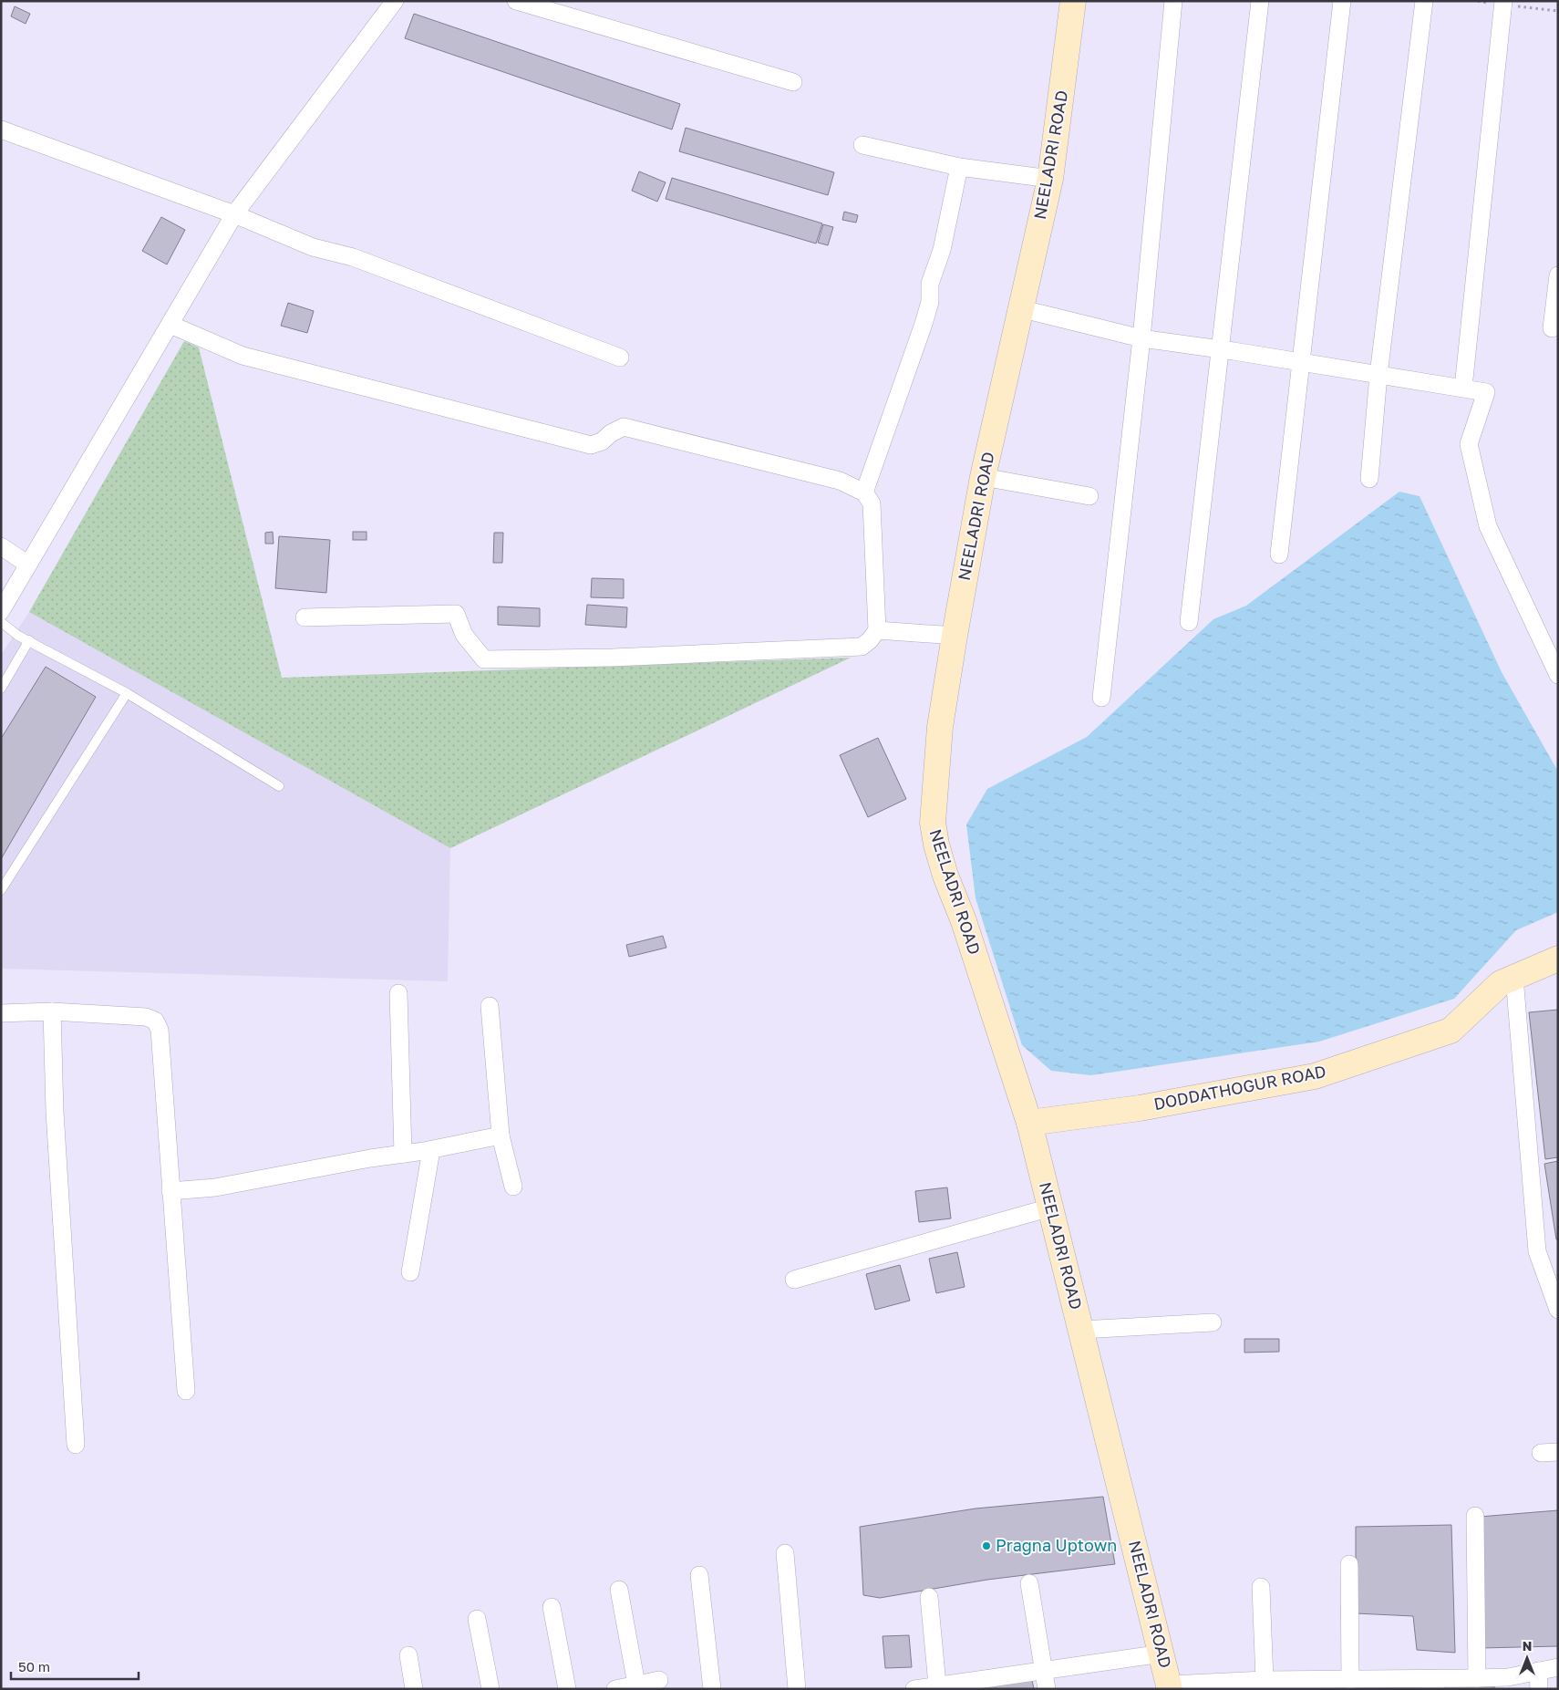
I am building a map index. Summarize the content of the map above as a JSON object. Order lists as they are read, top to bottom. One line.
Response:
{"streets":{"street":["NEELADRI ROAD","DODDATHOGUR ROAD"]},"crossings":[["NEELADRI ROAD","DODDATHOGUR ROAD"]],"places":["Pragna Uptown"],"scale_bar":"50 m","north":"top"}
